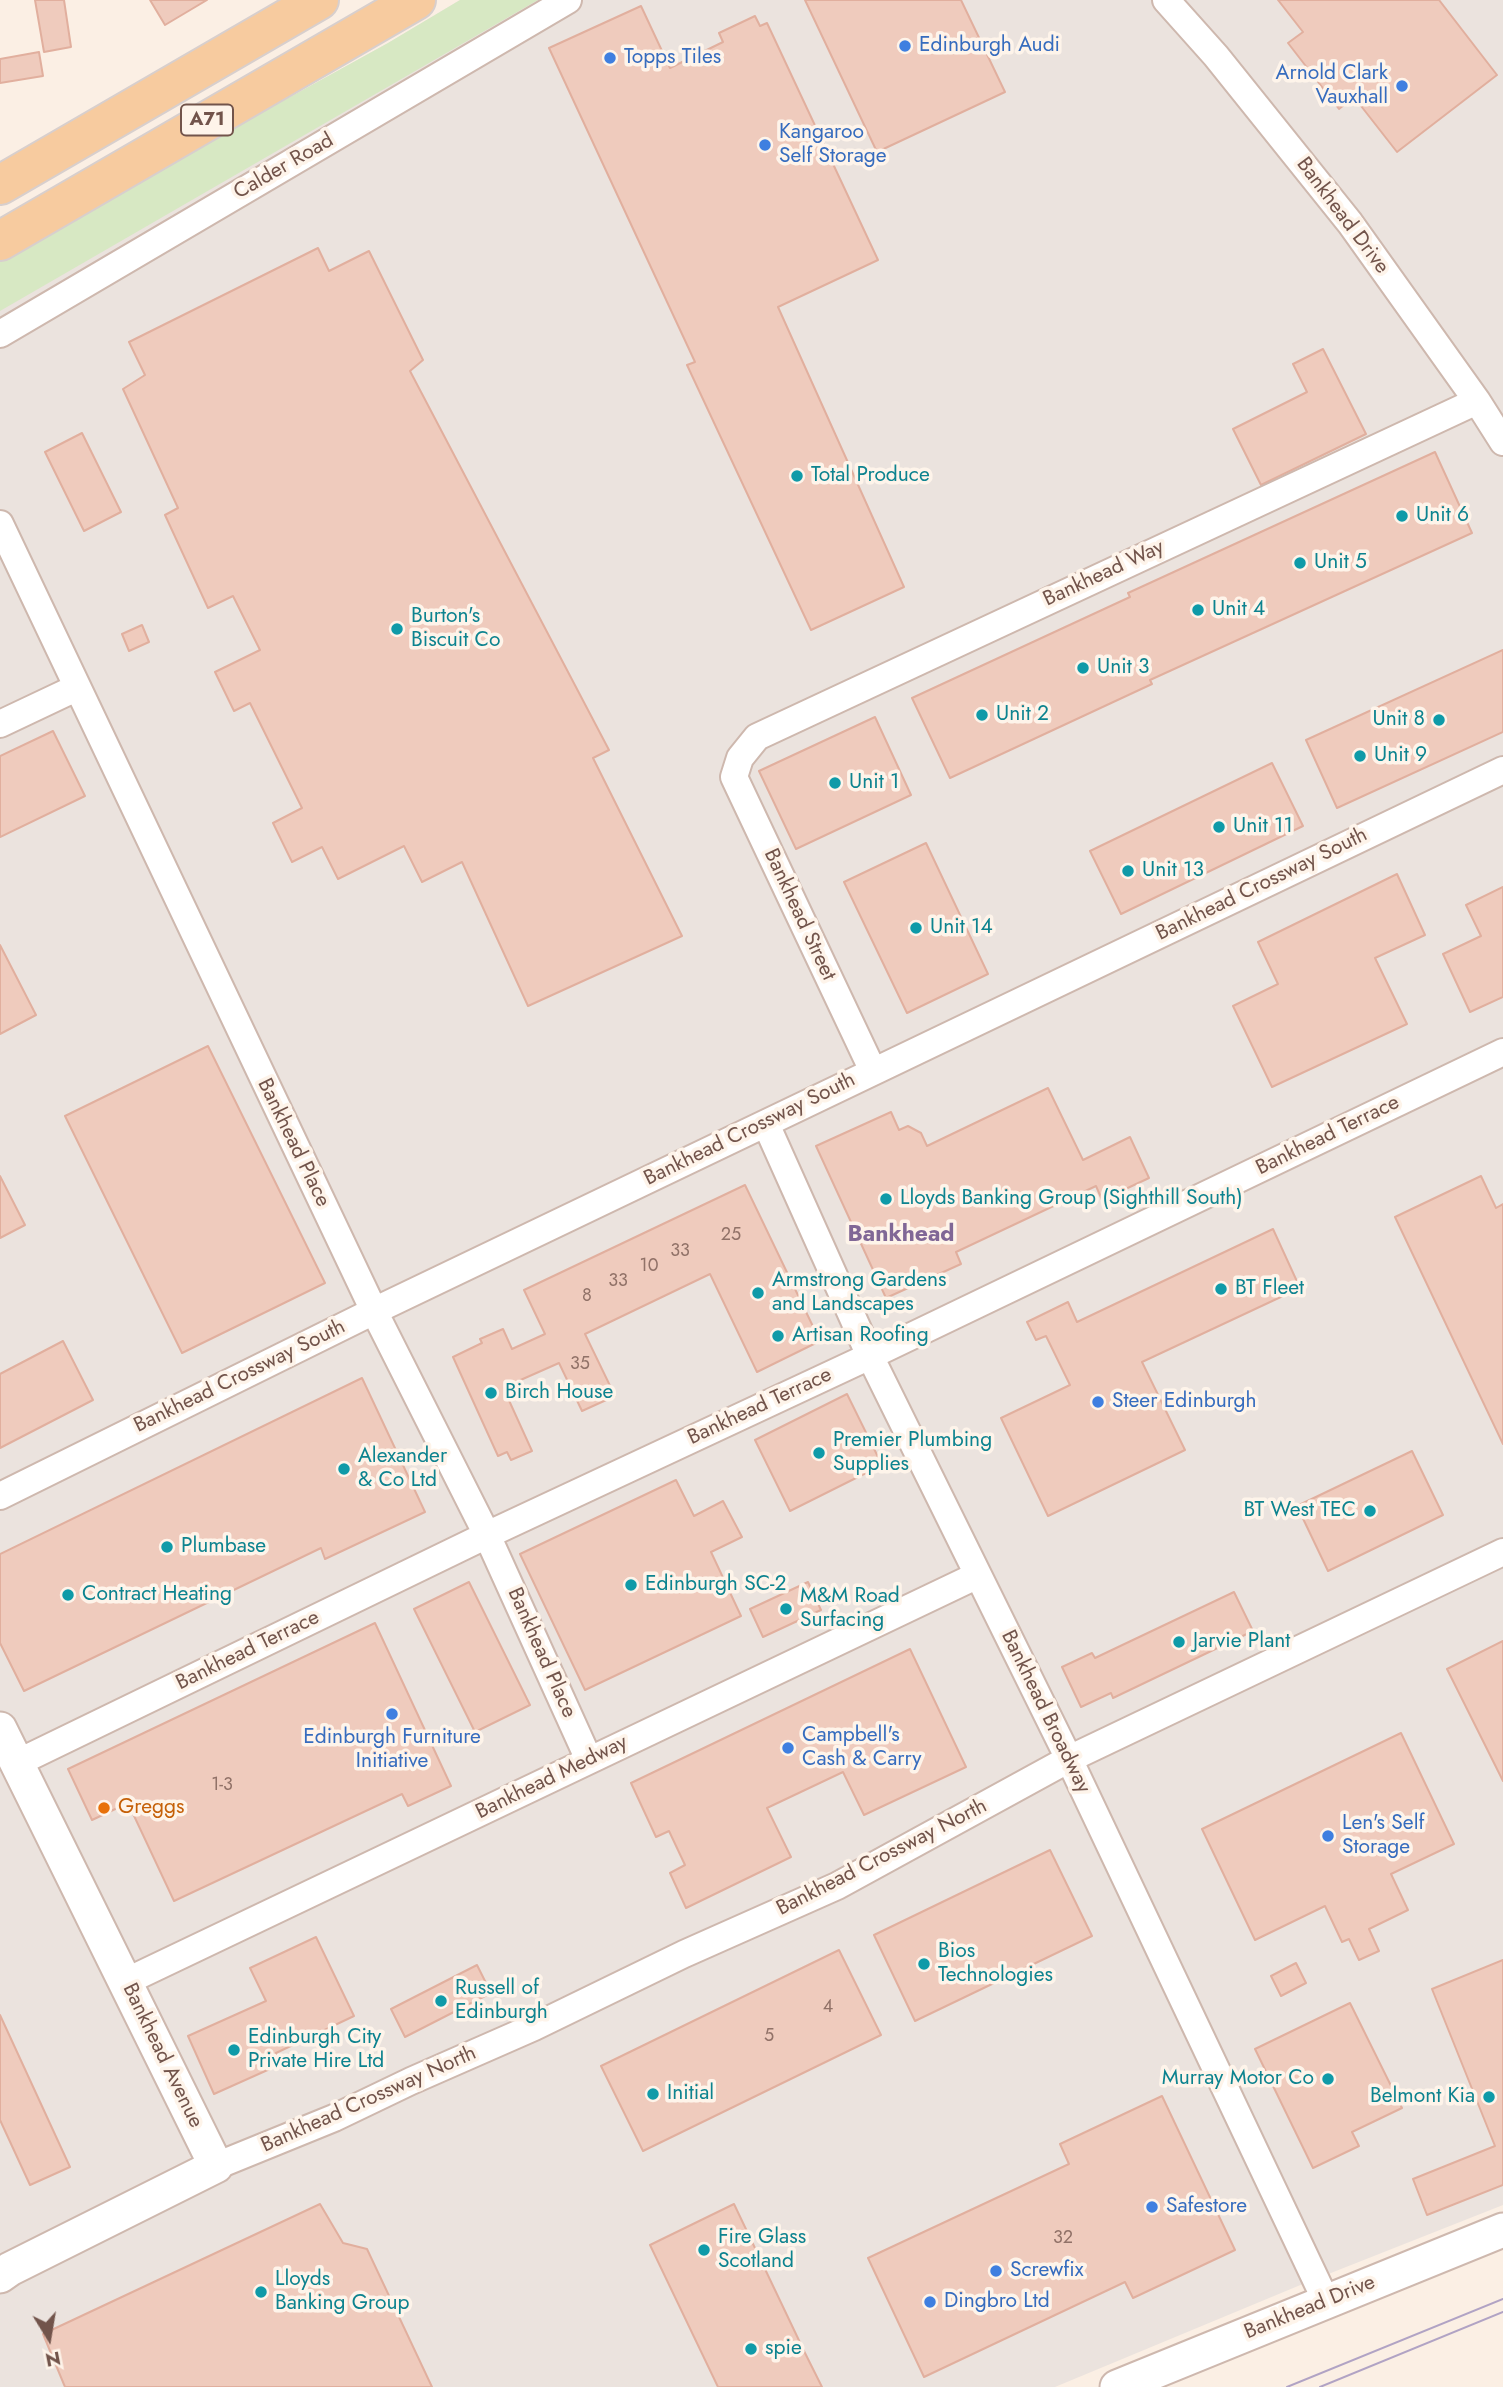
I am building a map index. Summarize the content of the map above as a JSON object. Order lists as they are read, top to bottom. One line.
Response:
{"streets":{"main road":["A71"],"street":["Calder Road","Bankhead Drive","Bankhead Way","Bankhead Crossway South","Bankhead Street","Bankhead Terrace","Bankhead Place","Bankhead Broadway","Bankhead Medway","Bankhead Crossway North","Bankhead Avenue"]},"crossings":[["Bankhead Drive","Bankhead Way"],["Bankhead Drive","Bankhead Broadway"],["Bankhead Way","Bankhead Street"],["Bankhead Crossway South","Bankhead Street"],["Bankhead Crossway South","Bankhead Place"],["Bankhead Crossway South","Bankhead Broadway"],["Bankhead Terrace","Bankhead Place"],["Bankhead Terrace","Bankhead Broadway"],["Bankhead Terrace","Bankhead Avenue"],["Bankhead Place","Bankhead Medway"],["Bankhead Broadway","Bankhead Medway"],["Bankhead Broadway","Bankhead Crossway North"],["Bankhead Medway","Bankhead Avenue"],["Bankhead Crossway North","Bankhead Avenue"]],"districts":["Bankhead"],"places":["Edinburgh Audi","Topps Tiles","Arnold Clark Vauxhall","Kangaroo Self Storage","Total Produce","Unit 6","Unit 5","Unit 4","Burton's Biscuit Co","Unit 3","Unit 2","Unit 8","Unit 9","Unit 1","Unit 11","Unit 13","Unit 14","Lloyds Banking Group (Sighthill South)","BT Fleet","Armstrong Gardens and Landscapes","Artisan Roofing","Birch House","Steer Edinburgh","Premier Plumbing Supplies","Alexander & Co Ltd","BT West TEC","Plumbase","Edinburgh SC-2","Contract Heating","M&M Road Surfacing","Jarvie Plant","Edinburgh Furniture Initiative","Campbell's Cash & Carry","Greggs","Len's Self Storage","Bios Technologies","Russell of Edinburgh","Edinburgh City Private Hire Ltd","Murray Motor Co","Initial","Belmont Kia","Safestore","Fire Glass Scotland","Screwfix","Lloyds Banking Group","Dingbro Ltd","spie"],"house_numbers":["25","33","10","33","8","35","1-3","4","5","32"],"north":"bottom"}
